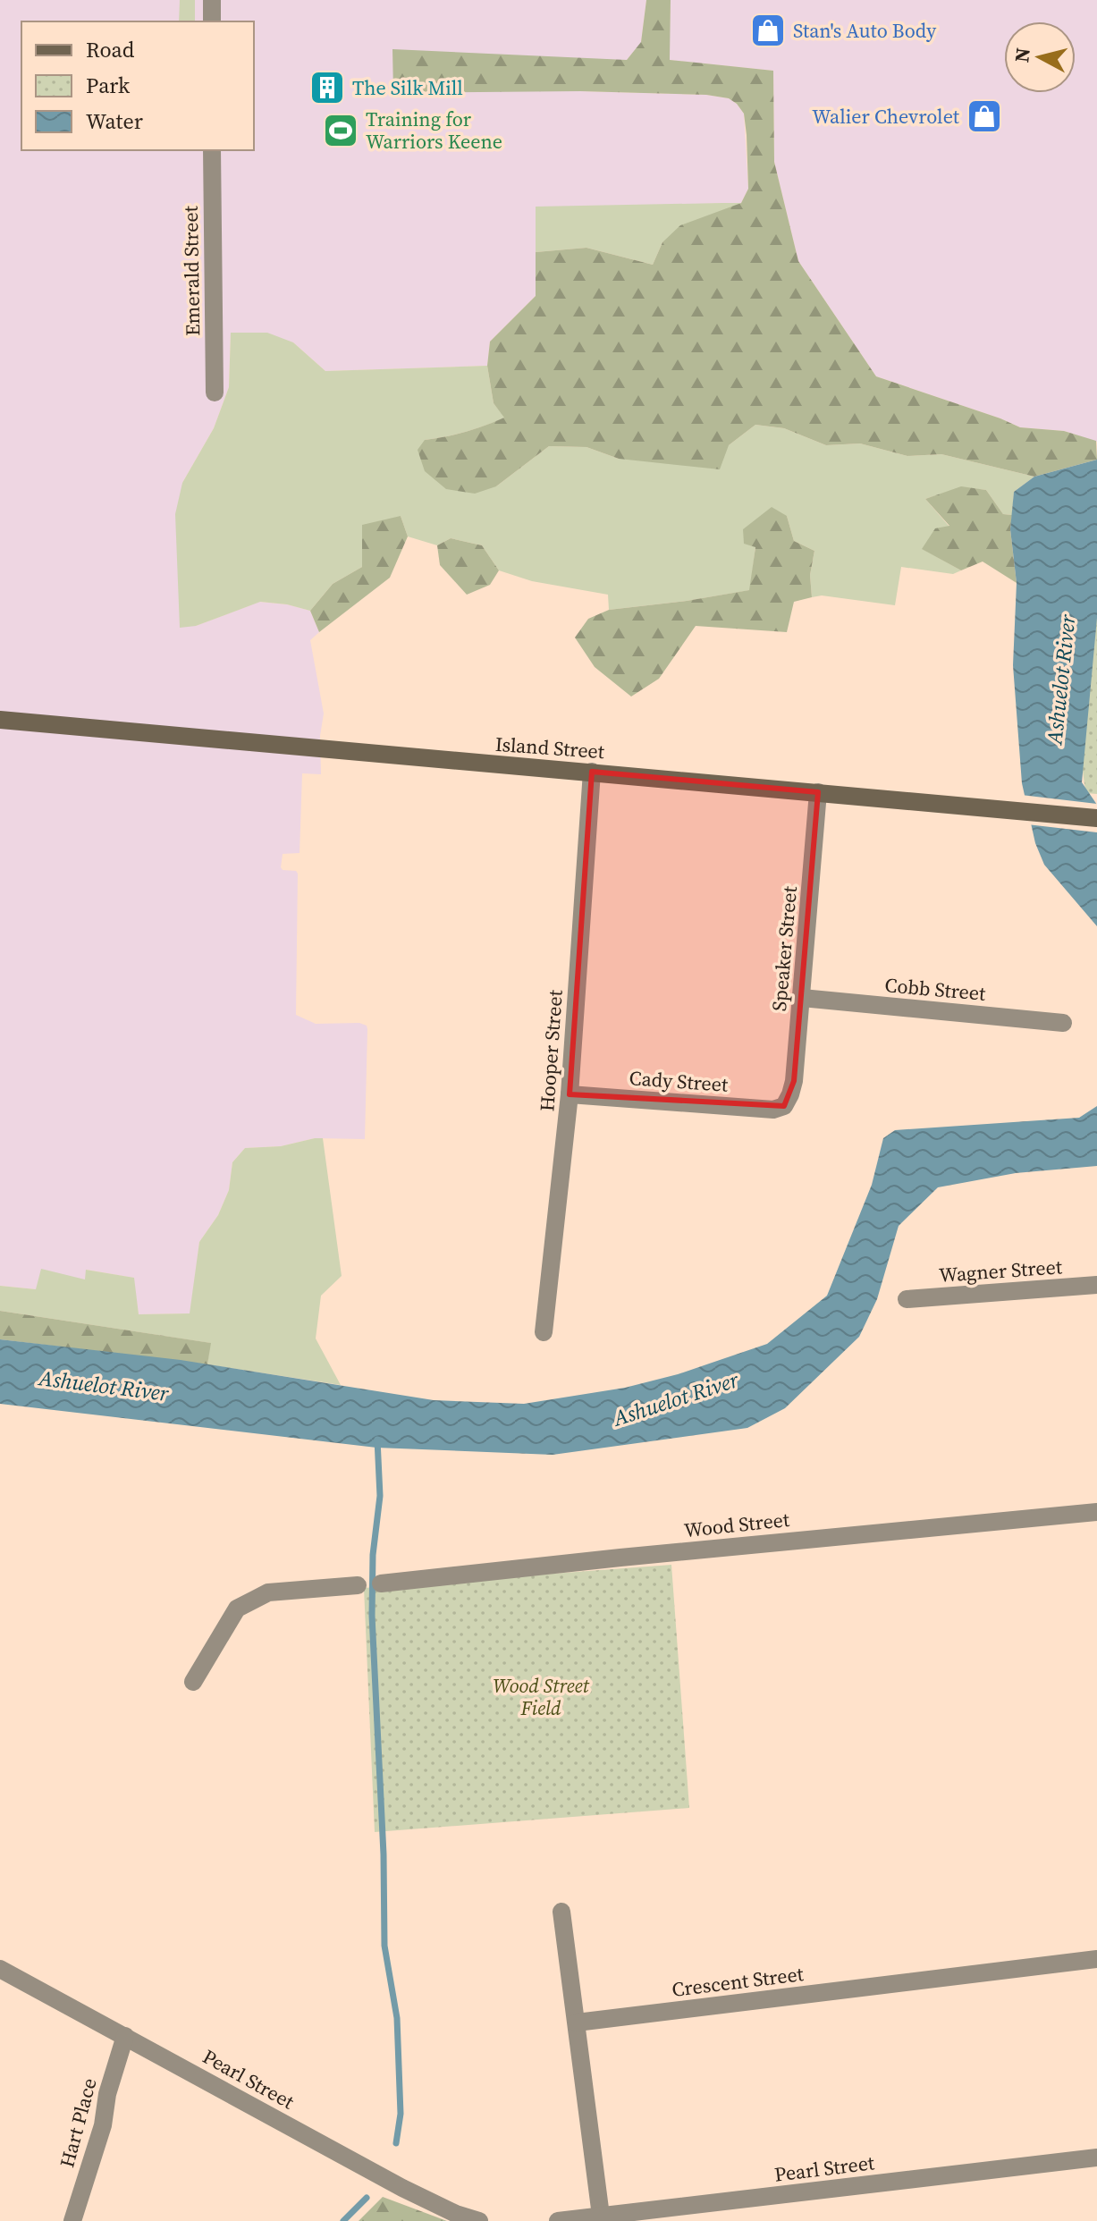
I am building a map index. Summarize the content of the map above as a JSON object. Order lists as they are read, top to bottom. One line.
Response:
{"streets":{"street":["Emerald Street","Island Street","Speaker Street","Cobb Street","Hooper Street","Cady Street","Wagner Street","Wood Street","Crescent Street","Pearl Street","Hart Place"]},"crossings":[["Island Street","Speaker Street"],["Island Street","Hooper Street"],["Speaker Street","Cobb Street"],["Speaker Street","Cady Street"],["Hooper Street","Cady Street"],["Pearl Street","Hart Place"]],"water":["Ashuelot River"],"parks":["Wood Street Field"],"places":{"shop":["Stan's Auto Body","Walier Chevrolet"],"building":["The Silk Mill"],"sports":["Training for Warriors Keene"]},"legend":["Road","Park","Water"],"north":"left"}
